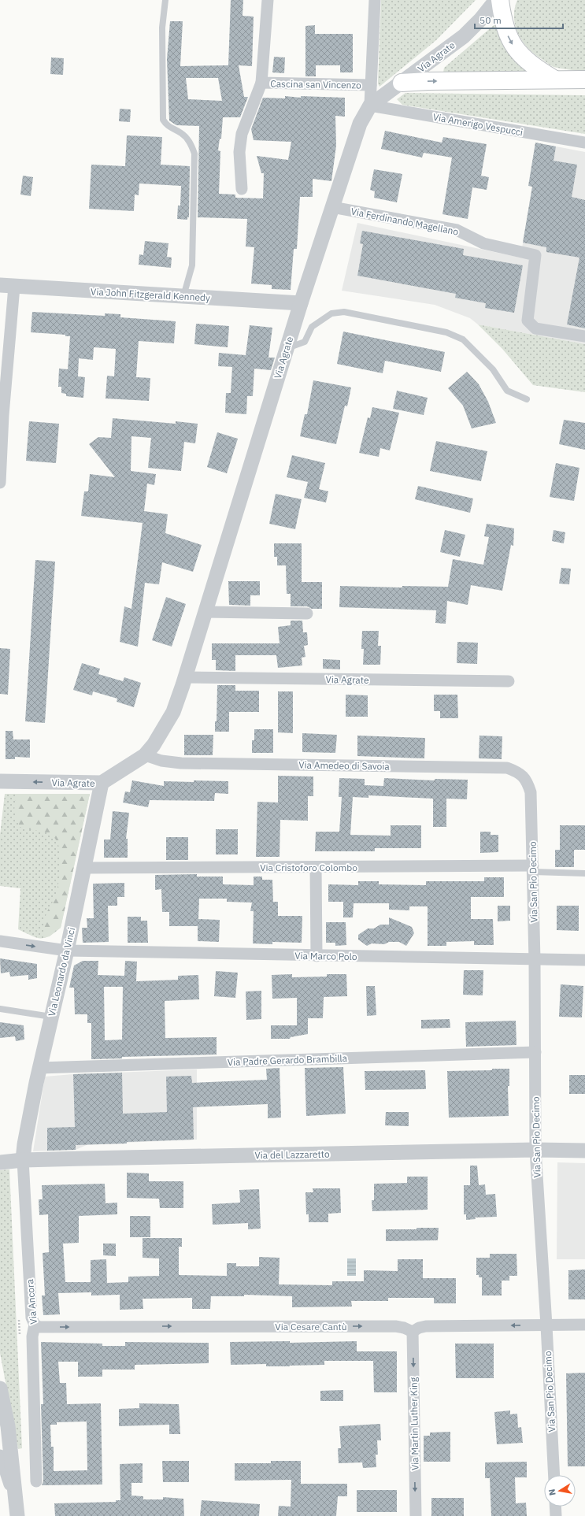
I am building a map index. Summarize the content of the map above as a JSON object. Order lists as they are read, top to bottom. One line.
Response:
{"streets":{"street":["Via Agrate","Cascina san Vincenzo","Via Amerigo Vespucci","Via Ferdinando Magellano","Via John Fitzgerald Kennedy","Via Amedeo di Savoia","Via Cristoforo Colombo","Via San Pio Decimo","Via Marco Polo","Via Leonardo da Vinci","Via Padre Gerardo Brambilla","Via del Lazzaretto","Via Ancora","Via Cesare Cantù","Via Martin Luther King"]},"crossings":[["Via Agrate","Cascina san Vincenzo"],["Via Agrate","Via Amerigo Vespucci"],["Via Agrate","Via Ferdinando Magellano"],["Via Agrate","Via John Fitzgerald Kennedy"],["Via Agrate","Via Amedeo di Savoia"],["Via Agrate","Via Leonardo da Vinci"],["Via Amedeo di Savoia","Via San Pio Decimo"],["Via Cristoforo Colombo","Via San Pio Decimo"],["Via Cristoforo Colombo","Via Leonardo da Vinci"],["Via San Pio Decimo","Via Marco Polo"],["Via San Pio Decimo","Via Padre Gerardo Brambilla"],["Via San Pio Decimo","Via del Lazzaretto"],["Via Marco Polo","Via Leonardo da Vinci"],["Via Leonardo da Vinci","Via Padre Gerardo Brambilla"],["Via Leonardo da Vinci","Via del Lazzaretto"],["Via Leonardo da Vinci","Via Ancora"],["Via del Lazzaretto","Via Ancora"],["Via Ancora","Via Cesare Cantù"],["Via Cesare Cantù","Via Martin Luther King"]],"one_way":["Via Cesare Cantù","Via Martin Luther King"],"scale_bar":"50 m","north":"left"}
